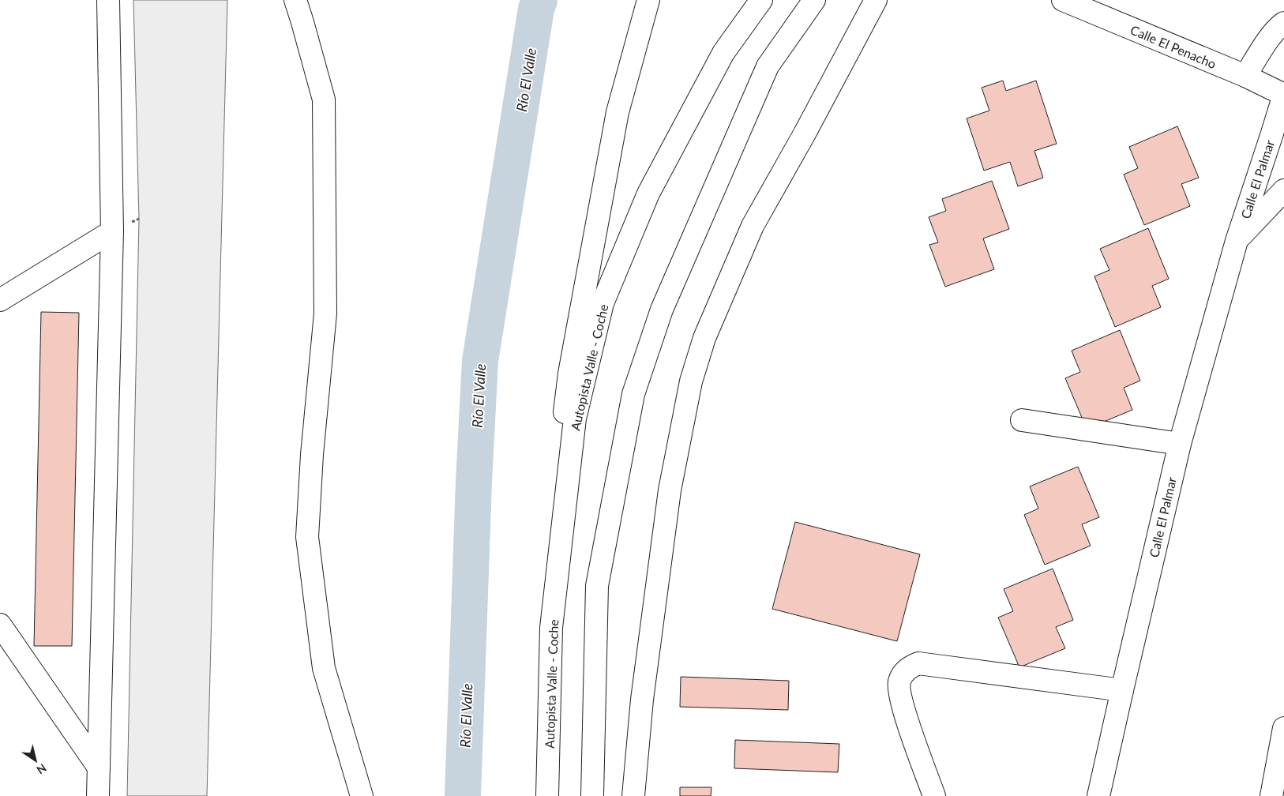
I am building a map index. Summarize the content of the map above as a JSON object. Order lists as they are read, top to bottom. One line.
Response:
{"streets":{"main road":["Calle El Penacho","Calle El Palmar","Autopista Valle - Coche"]},"crossings":[["Calle El Penacho","Calle El Palmar"]],"water":["Río El Valle"],"north":"bottom right"}
